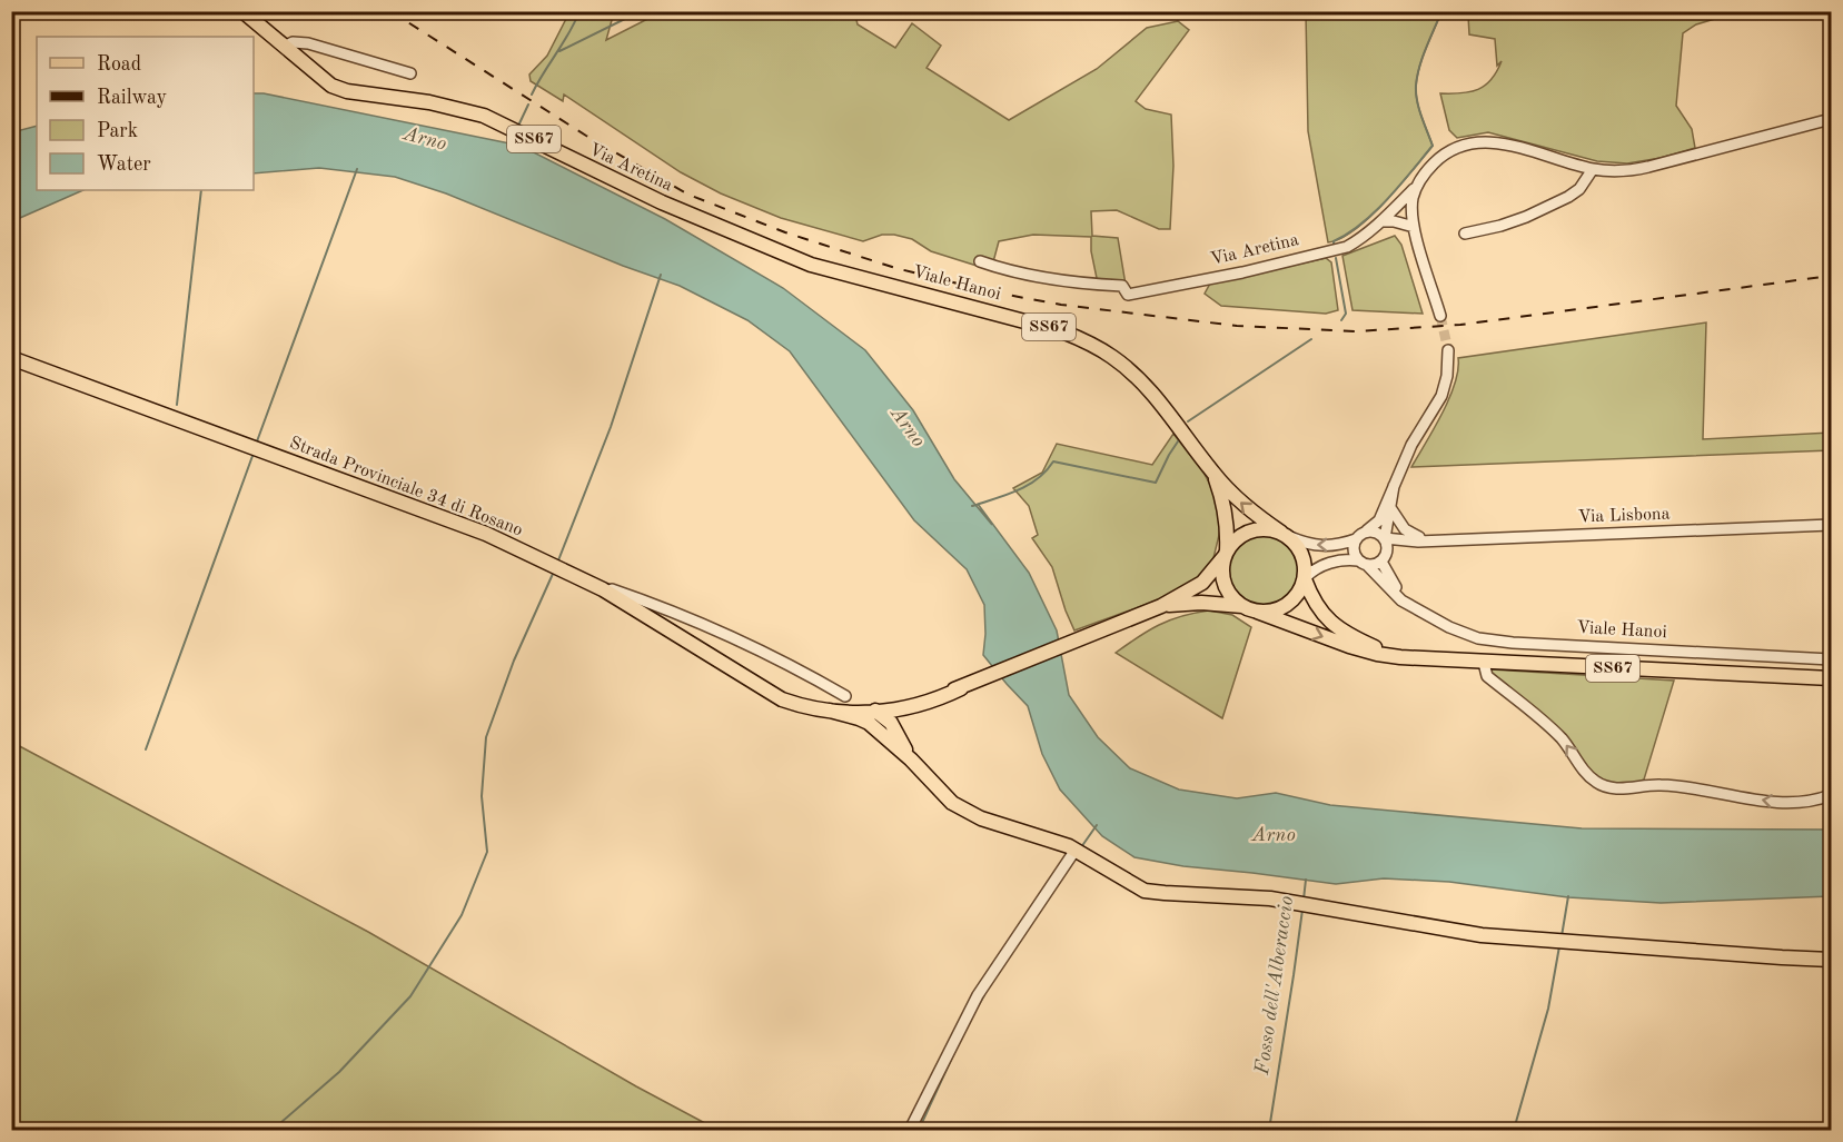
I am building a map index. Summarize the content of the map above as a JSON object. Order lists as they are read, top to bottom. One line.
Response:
{"streets":{"main road":["SS67","Via Aretina","Viale Hanoi","Strada Provinciale 34 di Rosano"],"street":["Via Lisbona"]},"crossings":[["SS67","Viale Hanoi"],["SS67","Strada Provinciale 34 di Rosano"],["Via Aretina","Viale Hanoi"],["Viale Hanoi","Strada Provinciale 34 di Rosano"],["Viale Hanoi","Via Lisbona"]],"water":["Arno","Fosso dell'Alberaccio"],"legend":["Road","Railway","Park","Water"]}
